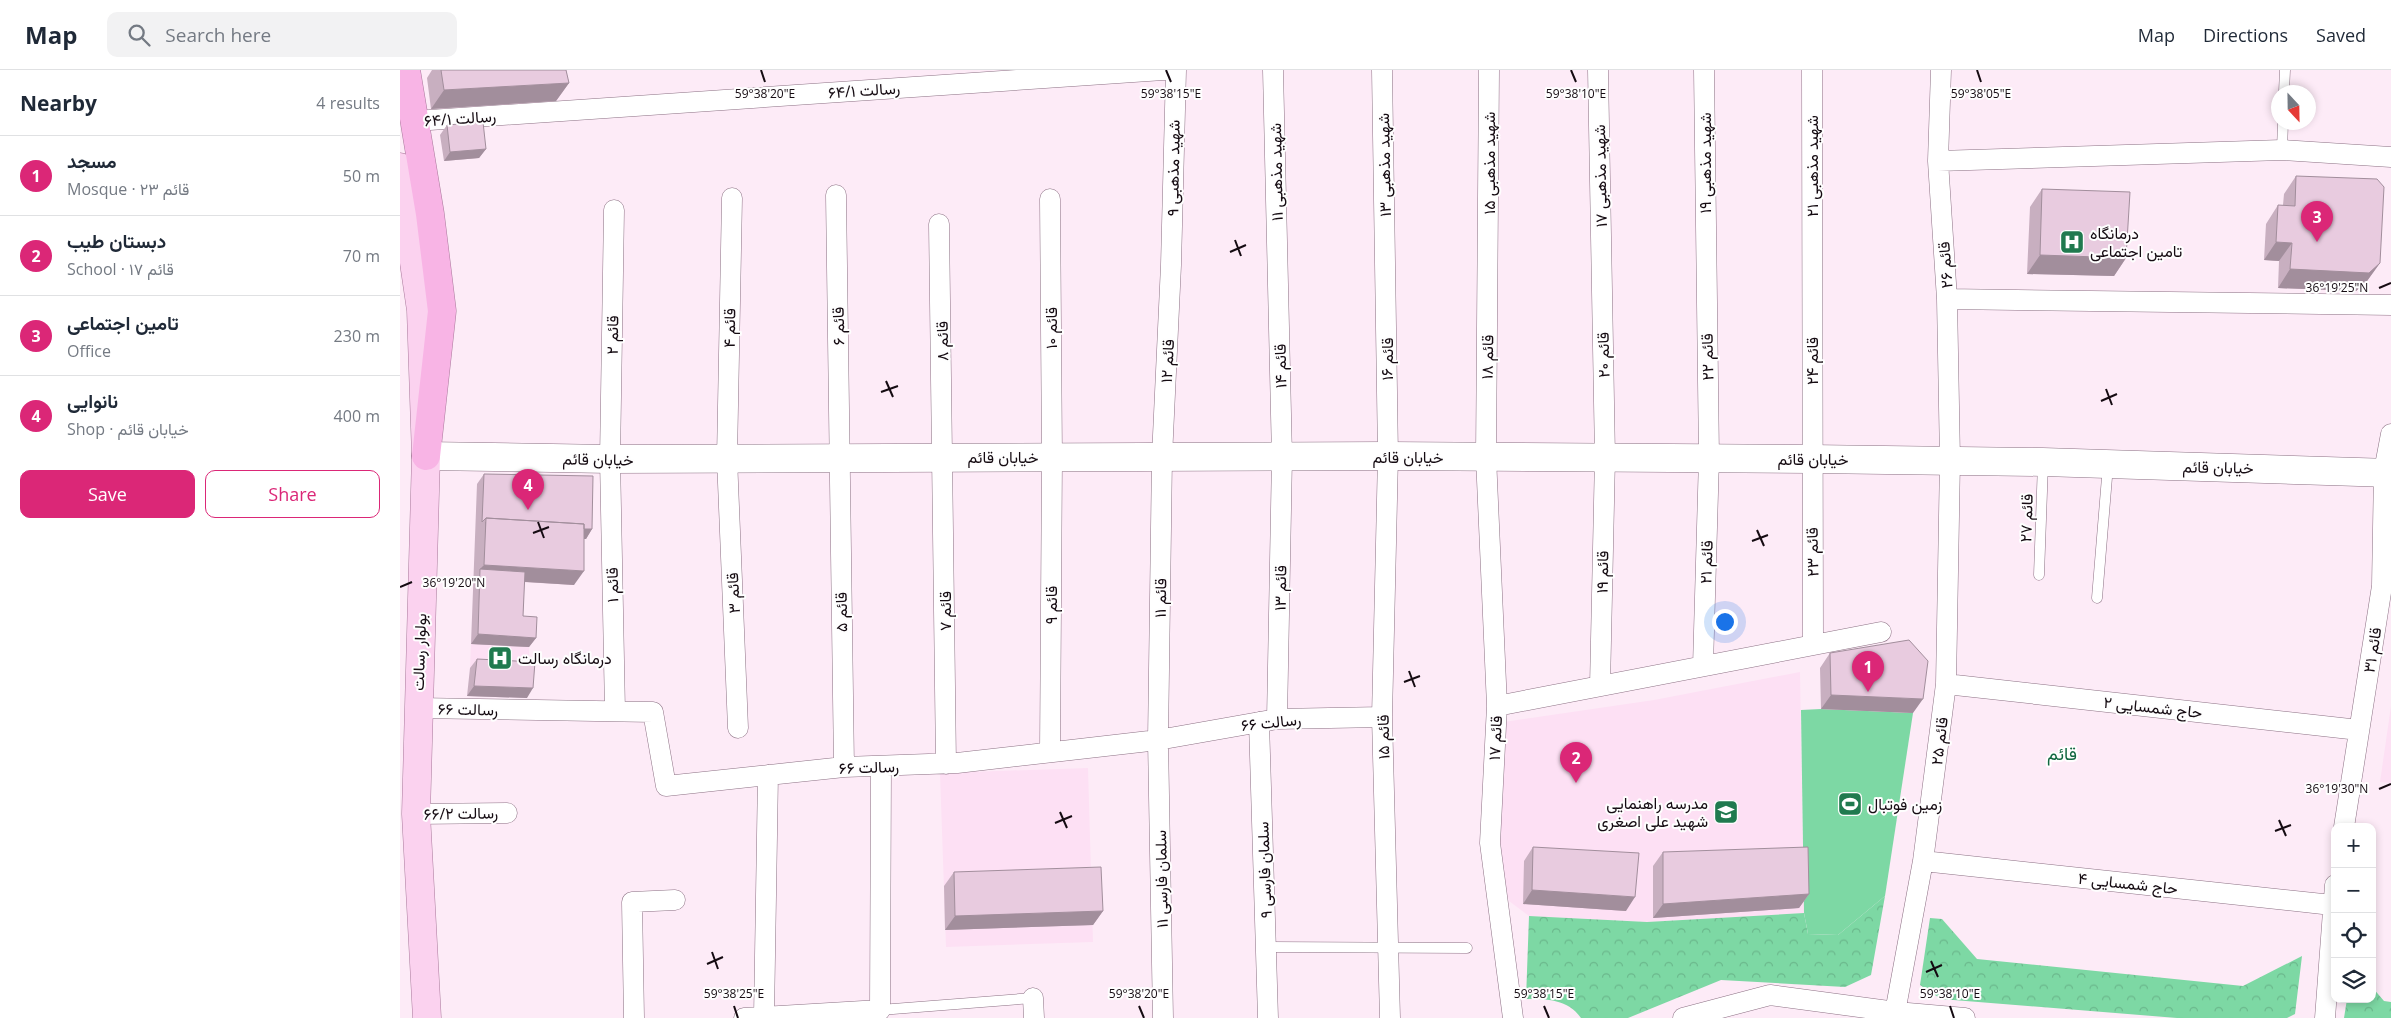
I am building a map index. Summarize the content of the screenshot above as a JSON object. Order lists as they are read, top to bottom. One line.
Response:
{"streets":{"main road":["بولوار رسالت"],"street":["رسالت ۶۴/۱","شهید مذهبی ۱۵","شهید مذهبی ۱۹","شهید مذهبی ۱۳","شهید مذهبی ۲۱","شهید مذهبی ۹","شهید مذهبی ۱۱","شهید مذهبی ۱۷","قائم ۲۶","قائم ۶","قائم ۴","قائم ۱۰","قائم ۲","قائم ۸","قائم ۲۰","قائم ۱۸","قائم ۲۲","قائم ۱۶","قائم ۱۲","قائم ۲۴","قائم ۱۴","خیابان قائم","قائم ۲۳","قائم ۲۱","قائم ۱۹","قائم ۱","قائم ۱۳","قائم ۳","قائم ۱۱","قائم ۹","قائم ۷","قائم ۵","قائم ۳۱","حاج شمسایی ۲","رسالت ۶۶","قائم ۱۵","قائم ۱۷","قائم ۲۵","رسالت ۶۶/۲","سلمان فارسی ۹","سلمان فارسی ۱۱","حاج شمسایی ۴"],"lane":["قائم ۲۷"]},"crossings":[["شهید مذهبی ۱۵","قائم ۱۸"],["شهید مذهبی ۱۹","قائم ۲۲"],["شهید مذهبی ۱۳","قائم ۱۶"],["شهید مذهبی ۲۱","قائم ۲۴"],["شهید مذهبی ۹","قائم ۱۲"],["شهید مذهبی ۱۱","قائم ۱۴"],["شهید مذهبی ۱۷","قائم ۲۰"],["قائم ۲۶","خیابان قائم"],["قائم ۲۶","قائم ۲۵"],["قائم ۶","خیابان قائم"],["قائم ۶","قائم ۵"],["قائم ۴","خیابان قائم"],["قائم ۴","قائم ۳"],["قائم ۱۰","خیابان قائم"],["قائم ۱۰","قائم ۹"],["قائم ۲","خیابان قائم"],["قائم ۲","قائم ۱"],["قائم ۸","خیابان قائم"],["قائم ۸","قائم ۷"],["قائم ۲۰","خیابان قائم"],["قائم ۲۰","قائم ۱۹"],["قائم ۱۸","خیابان قائم"],["قائم ۱۸","قائم ۱۷"],["قائم ۲۲","خیابان قائم"],["قائم ۲۲","قائم ۲۱"],["قائم ۱۶","خیابان قائم"],["قائم ۱۶","قائم ۱۵"],["قائم ۱۲","خیابان قائم"],["قائم ۱۲","قائم ۱۱"],["قائم ۲۴","خیابان قائم"],["قائم ۲۴","قائم ۲۳"],["قائم ۱۴","خیابان قائم"],["قائم ۱۴","قائم ۱۳"],["خیابان قائم","قائم ۲۷"],["خیابان قائم","قائم ۲۳"],["خیابان قائم","قائم ۲۱"],["خیابان قائم","قائم ۱۹"],["خیابان قائم","قائم ۱"],["خیابان قائم","قائم ۱۳"],["خیابان قائم","قائم ۳"],["خیابان قائم","قائم ۱۱"],["خیابان قائم","قائم ۹"],["خیابان قائم","قائم ۷"],["خیابان قائم","قائم ۵"],["خیابان قائم","قائم ۳۱"],["خیابان قائم","بولوار رسالت"],["خیابان قائم","قائم ۱۵"],["خیابان قائم","قائم ۱۷"],["خیابان قائم","قائم ۲۵"],["قائم ۱","رسالت ۶۶"],["قائم ۱۳","رسالت ۶۶"],["قائم ۱۳","سلمان فارسی ۹"],["قائم ۱۱","رسالت ۶۶"],["قائم ۱۱","سلمان فارسی ۱۱"],["قائم ۹","رسالت ۶۶"],["قائم ۷","رسالت ۶۶"],["قائم ۵","رسالت ۶۶"],["قائم ۳۱","حاج شمسایی ۲"],["بولوار رسالت","رسالت ۶۶"],["بولوار رسالت","رسالت ۶۶/۲"],["حاج شمسایی ۲","قائم ۲۵"],["رسالت ۶۶","قائم ۱۵"],["رسالت ۶۶","سلمان فارسی ۹"],["رسالت ۶۶","سلمان فارسی ۱۱"],["قائم ۲۵","حاج شمسایی ۴"]],"districts":["قائم"],"places":{"hospital":["درمانگاه تامین اجتماعی","درمانگاه رسالت"],"sports":["زمین فوتبال"],"school or university":["مدرسه راهنمایی شهید علی اصغری"]},"north":"bottom","page":{"header":"Map","search":"Search here","nav":["Map","Directions","Saved"],"heading":["Nearby","4 results"],"list":[{"mark":"1","name":"مسجد","note":"Mosque · قائم ۲۳","value":"50 m"},{"mark":"2","name":"دبستان طیب","note":"School · قائم ۱۷","value":"70 m"},{"mark":"3","name":"تامین اجتماعی","note":"Office","value":"230 m"},{"mark":"4","name":"نانوایی","note":"Shop · خیابان قائم","value":"400 m"}],"pins":["3","4","1","2"],"buttons":["Save","Share"],"map_buttons":["+","−"]},"coordinates":["59°38'05\"E","59°38'20\"E","59°38'15\"E","59°38'10\"E","36°19'25\"N","36°19'20\"N","36°19'30\"N","59°38'25\"E"]}
